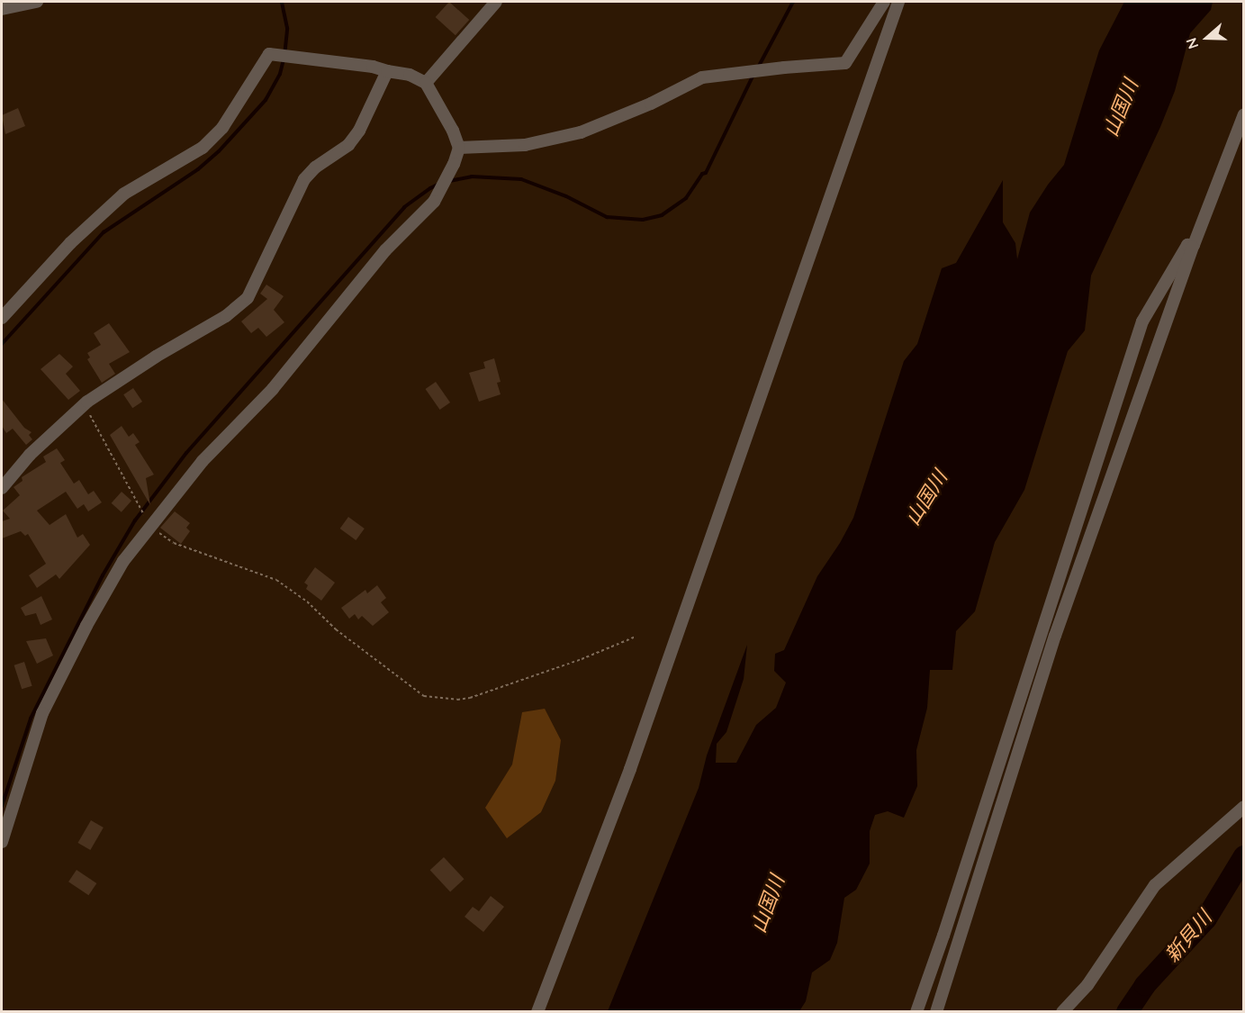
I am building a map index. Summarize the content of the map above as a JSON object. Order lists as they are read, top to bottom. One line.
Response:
{"water":["山国川","新貝川"],"north":"left"}
